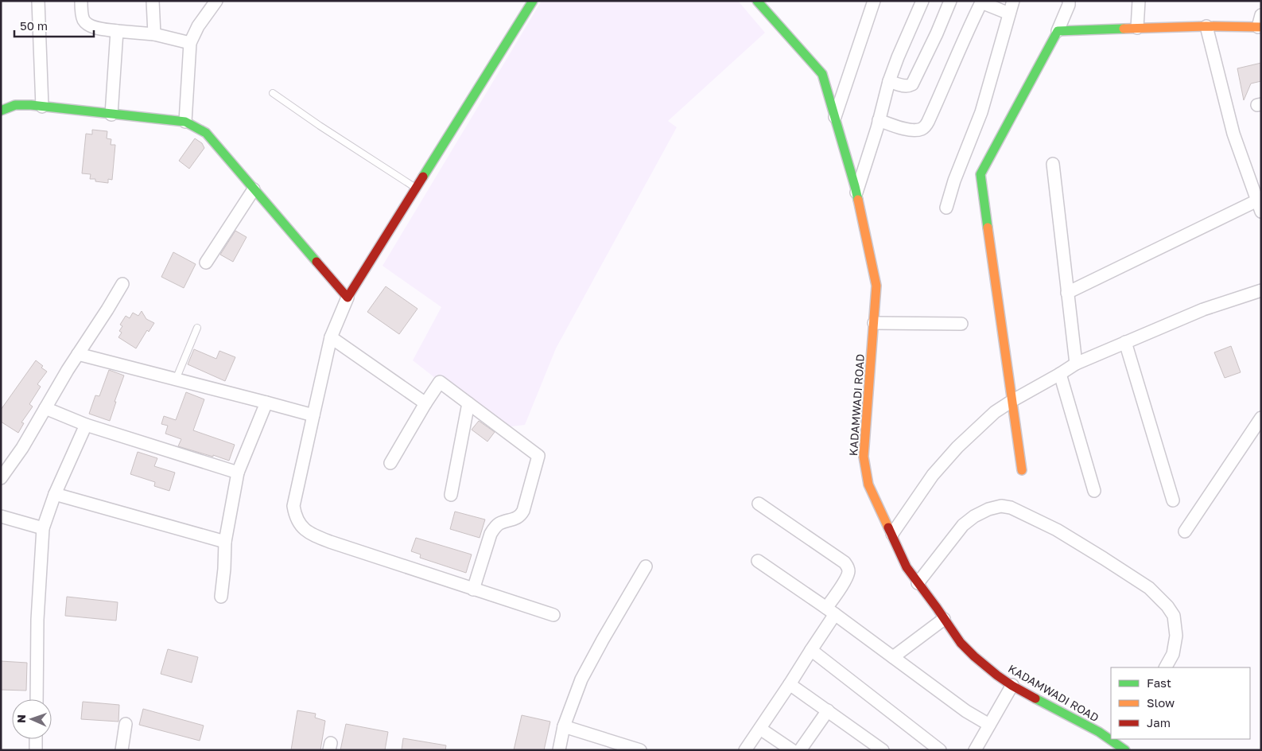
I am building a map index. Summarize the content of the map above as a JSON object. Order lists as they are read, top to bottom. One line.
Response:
{"streets":{"street":["KADAMWADI ROAD"]},"legend":["Fast","Slow","Jam"],"scale_bar":"50 m","north":"left"}
